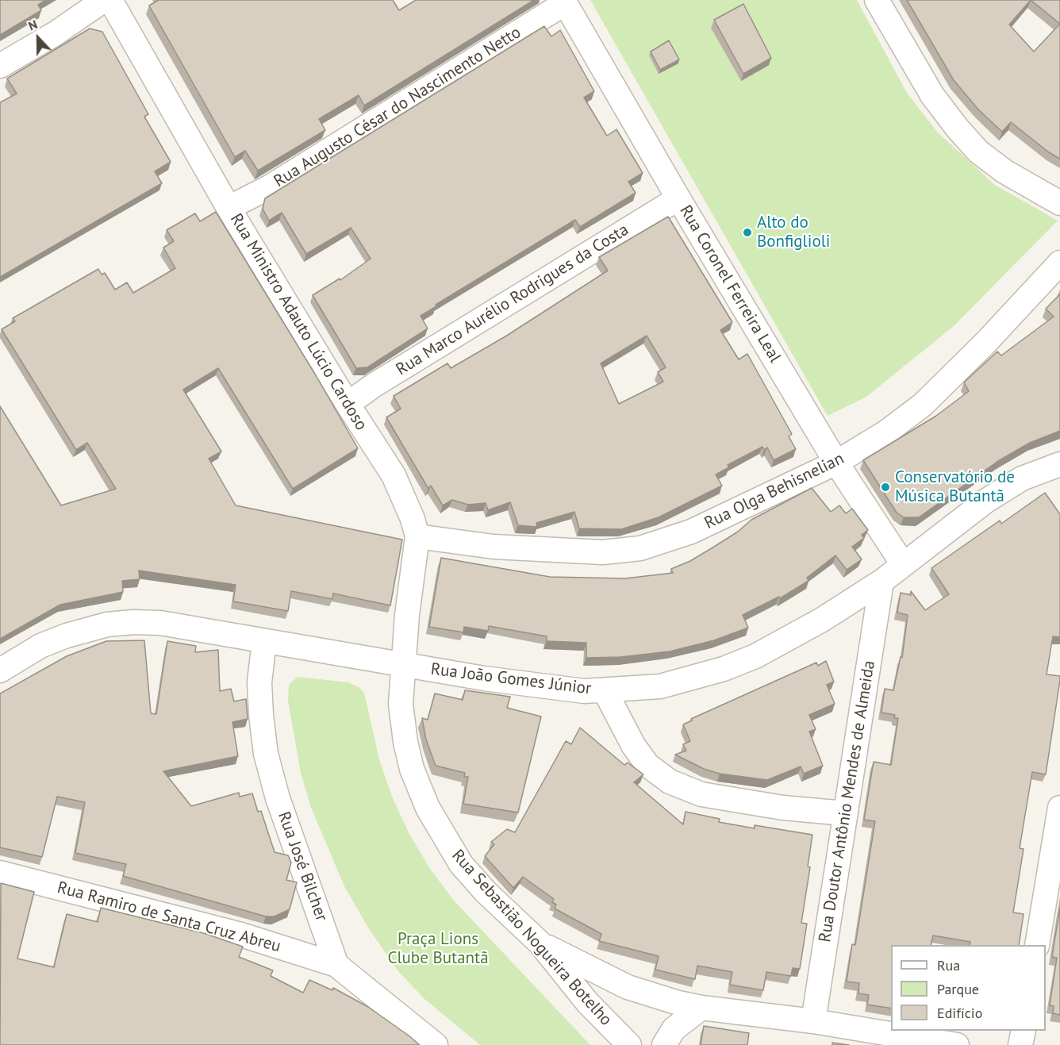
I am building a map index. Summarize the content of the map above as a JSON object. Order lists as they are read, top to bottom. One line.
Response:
{"streets":{"street":["Rua Augusto César do Nascimento Netto","Rua Coronel Ferreira Leal","Rua Marco Aurélio Rodrigues da Costa","Rua Ministro Adauto Lúcio Cardoso","Rua Olga Behisnelian","Rua João Gomes Júnior","Rua Doutor Antônio Mendes de Almeida","Rua José Bilcher","Rua Ramiro de Santa Cruz Abreu","Rua Sebastião Nogueira Botelho"]},"crossings":[["Rua Augusto César do Nascimento Netto","Rua Coronel Ferreira Leal"],["Rua Augusto César do Nascimento Netto","Rua Ministro Adauto Lúcio Cardoso"],["Rua Coronel Ferreira Leal","Rua Marco Aurélio Rodrigues da Costa"],["Rua Coronel Ferreira Leal","Rua Olga Behisnelian"],["Rua Coronel Ferreira Leal","Rua João Gomes Júnior"],["Rua Marco Aurélio Rodrigues da Costa","Rua Ministro Adauto Lúcio Cardoso"],["Rua Ministro Adauto Lúcio Cardoso","Rua Olga Behisnelian"],["Rua Ministro Adauto Lúcio Cardoso","Rua João Gomes Júnior"],["Rua Ministro Adauto Lúcio Cardoso","Rua Sebastião Nogueira Botelho"],["Rua João Gomes Júnior","Rua Doutor Antônio Mendes de Almeida"],["Rua João Gomes Júnior","Rua José Bilcher"],["Rua João Gomes Júnior","Rua Sebastião Nogueira Botelho"],["Rua José Bilcher","Rua Ramiro de Santa Cruz Abreu"]],"parks":["Praça Lions Clube Butantã"],"places":["Alto do Bonfiglioli","Conservatório de Música Butantã"],"legend":["Rua","Parque","Edifício"],"north":"top"}
